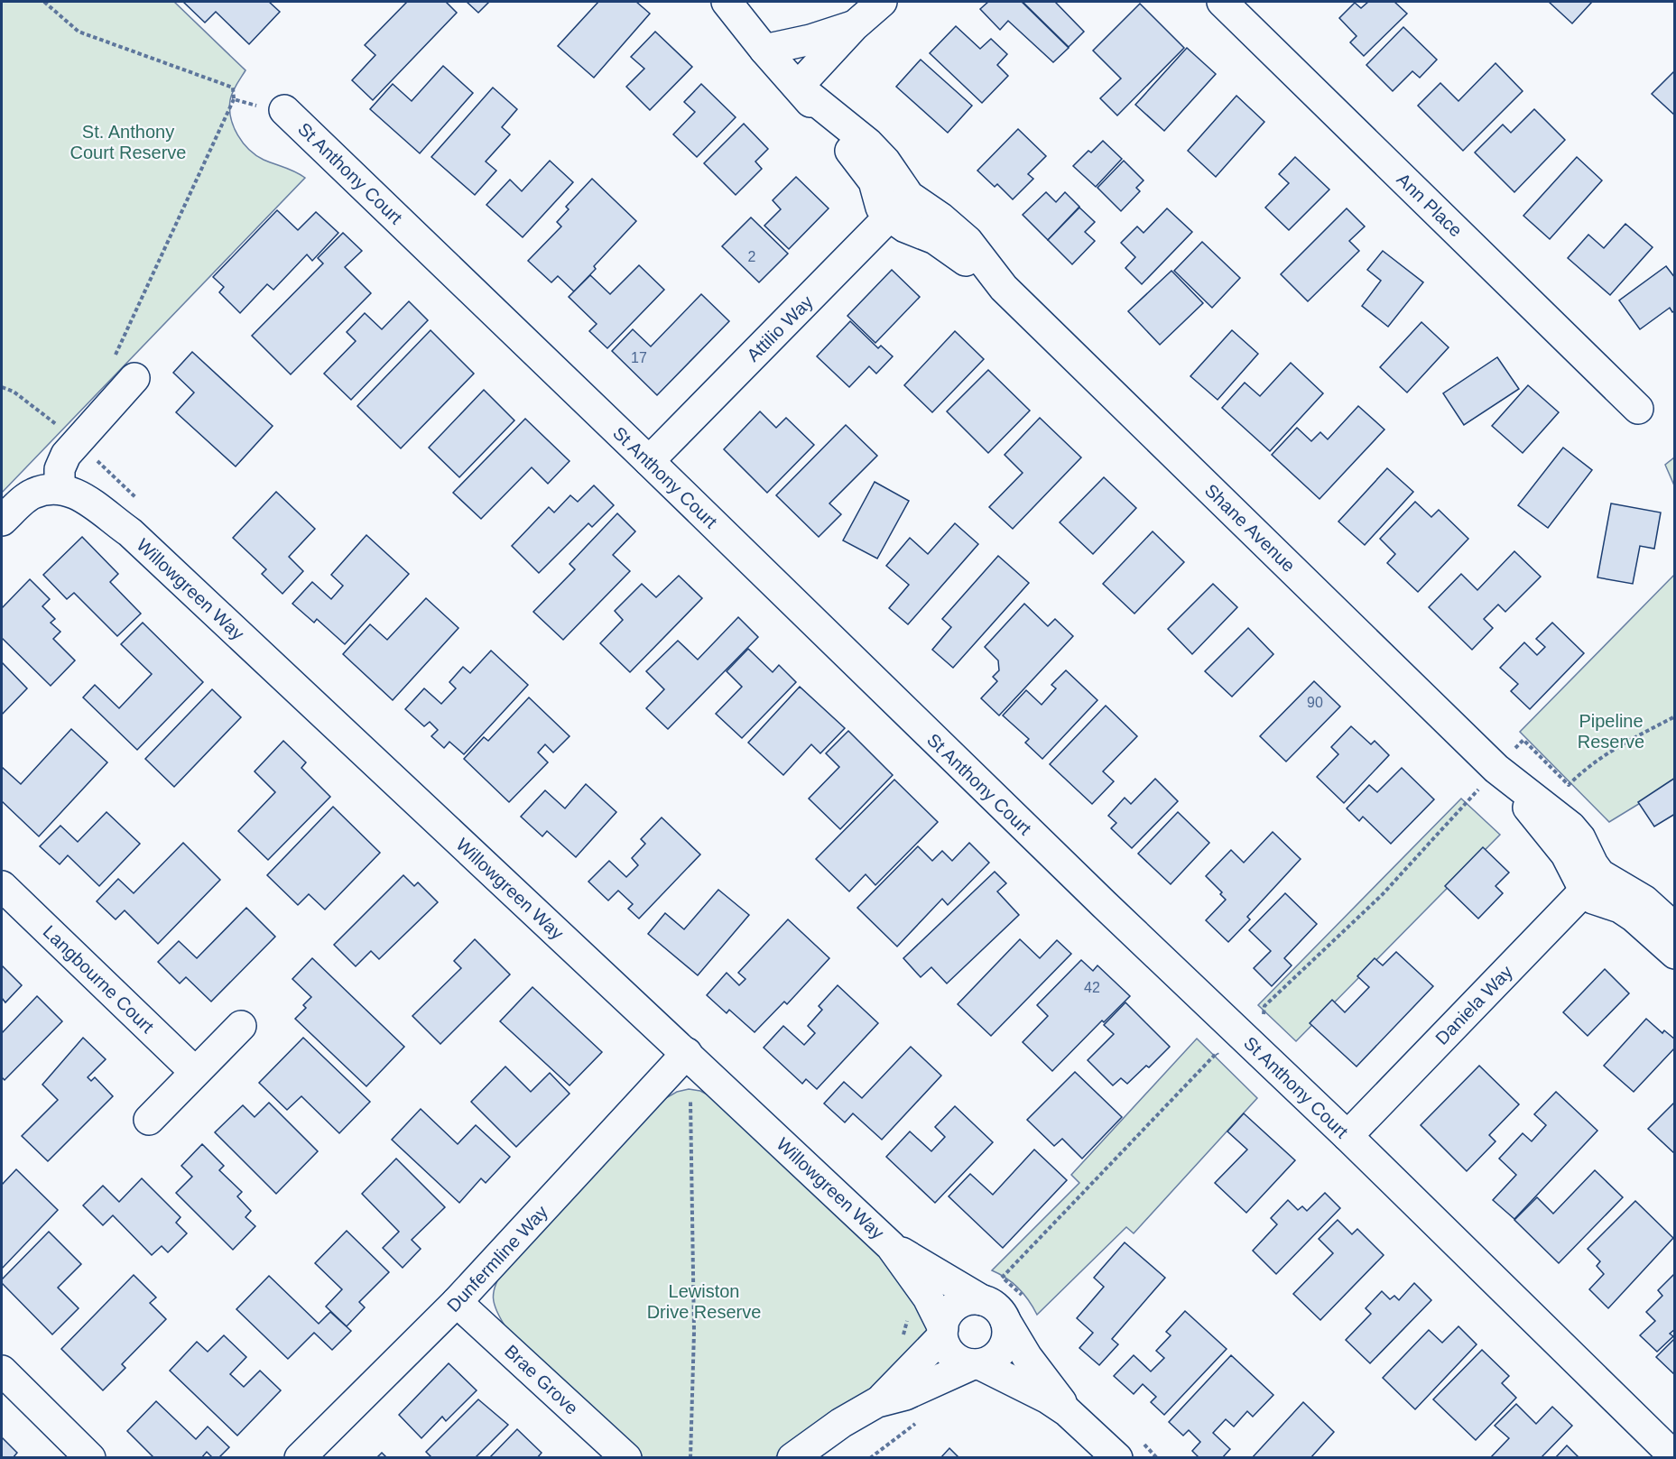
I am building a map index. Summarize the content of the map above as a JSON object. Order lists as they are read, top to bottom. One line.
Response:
{"streets":{"street":["St Anthony Court","Ann Place","Attilio Way","Shane Avenue","Willowgreen Way","Langbourne Court","Daniela Way","Dunfermline Way","Brae Grove"]},"crossings":[["St Anthony Court","Attilio Way"],["St Anthony Court","Daniela Way"],["Attilio Way","Shane Avenue"],["Shane Avenue","Daniela Way"],["Willowgreen Way","Dunfermline Way"],["Dunfermline Way","Brae Grove"]],"parks":["St. Anthony Court Reserve","Pipeline Reserve","Lewiston Drive Reserve"],"house_numbers":["2","17","90","42"]}
